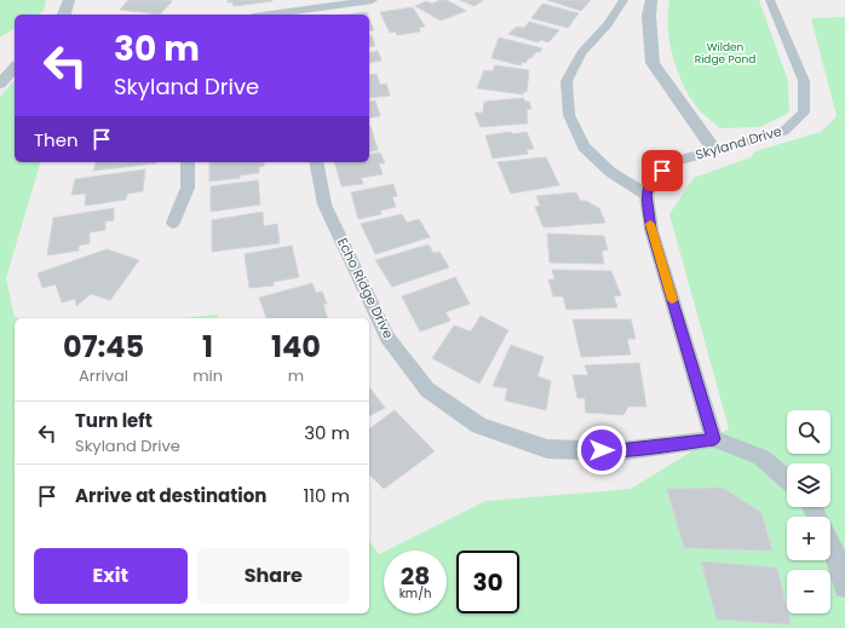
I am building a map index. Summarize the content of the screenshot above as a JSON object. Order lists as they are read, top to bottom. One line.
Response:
{"streets":{"street":["Skyland Drive","Echo Ridge Drive"]},"parks":["Wilden Ridge Pond"],"page":{"turn":["30 m","Skyland Drive"],"then":"Then","eta":["07:45","Arrival","1","min","140","m"],"list":[{"name":"Turn left","note":"Skyland Drive","value":"30 m"},{"name":"Arrive at destination","value":"110 m"}],"map_buttons":["+","−"],"buttons":["Exit","Share"],"speed":"28 km/h","limit":"30"}}
